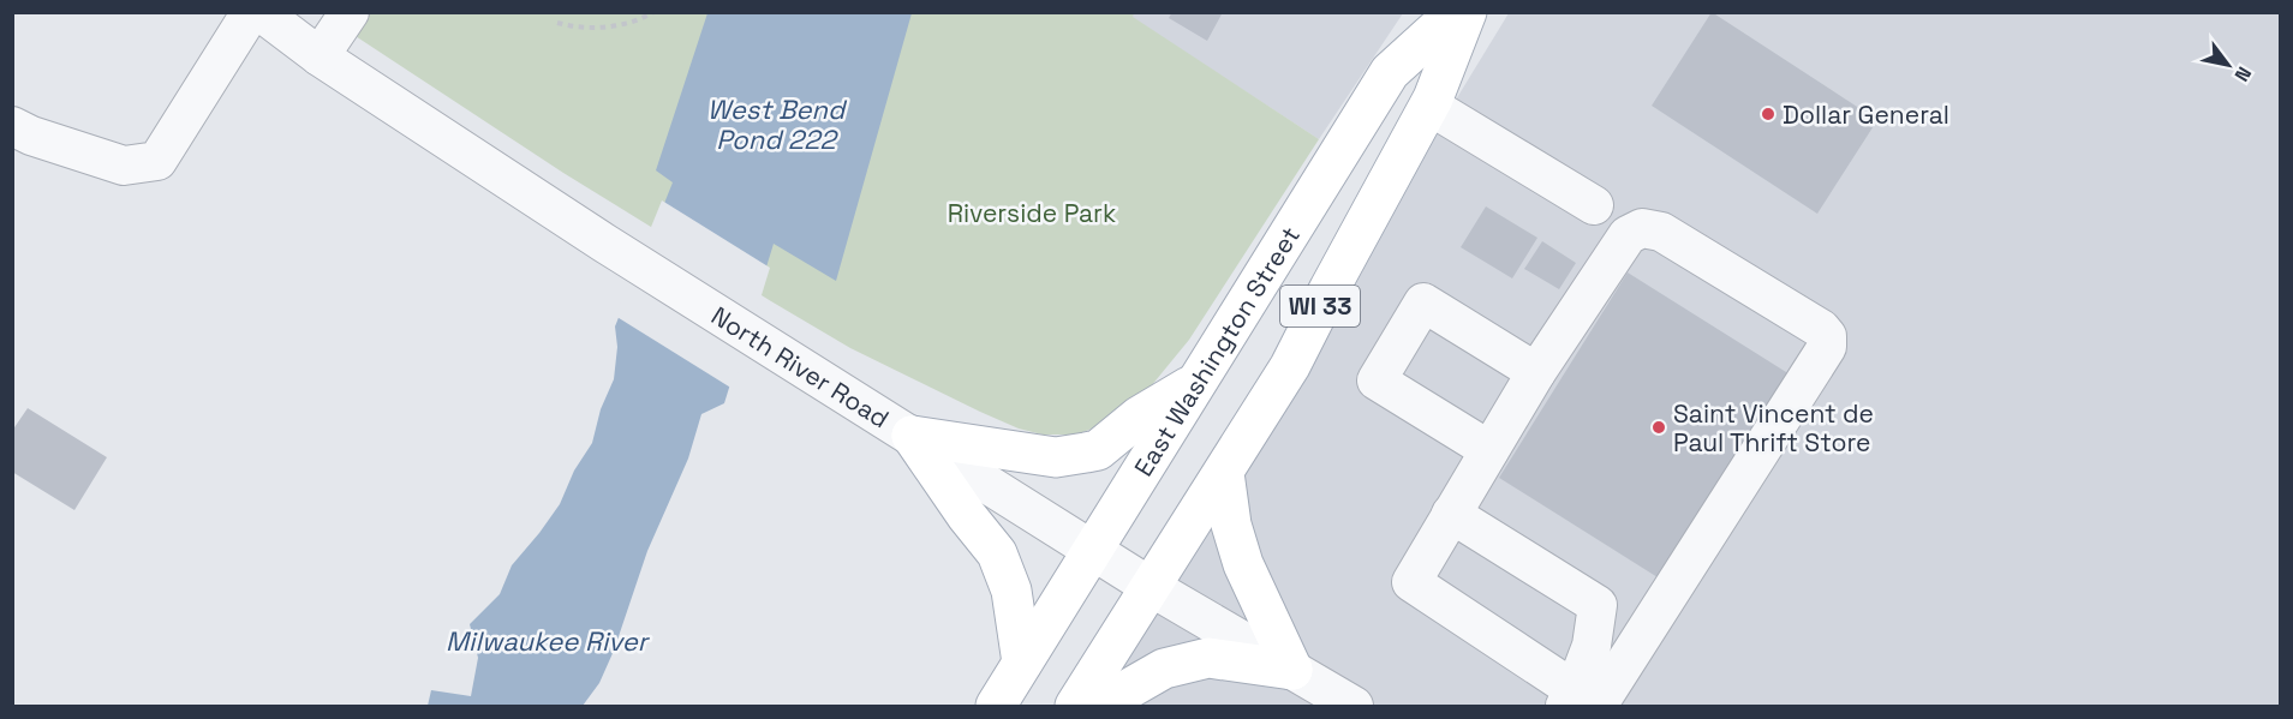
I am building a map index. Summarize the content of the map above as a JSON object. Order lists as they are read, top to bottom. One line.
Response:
{"streets":{"main road":["WI 33","East Washington Street"],"street":["North River Road"]},"crossings":[["WI 33","North River Road"],["East Washington Street","North River Road"]],"water":["West Bend Pond 222","Milwaukee River"],"parks":["Riverside Park"],"places":["Dollar General","Saint Vincent de Paul Thrift Store"],"north":"bottom right"}
